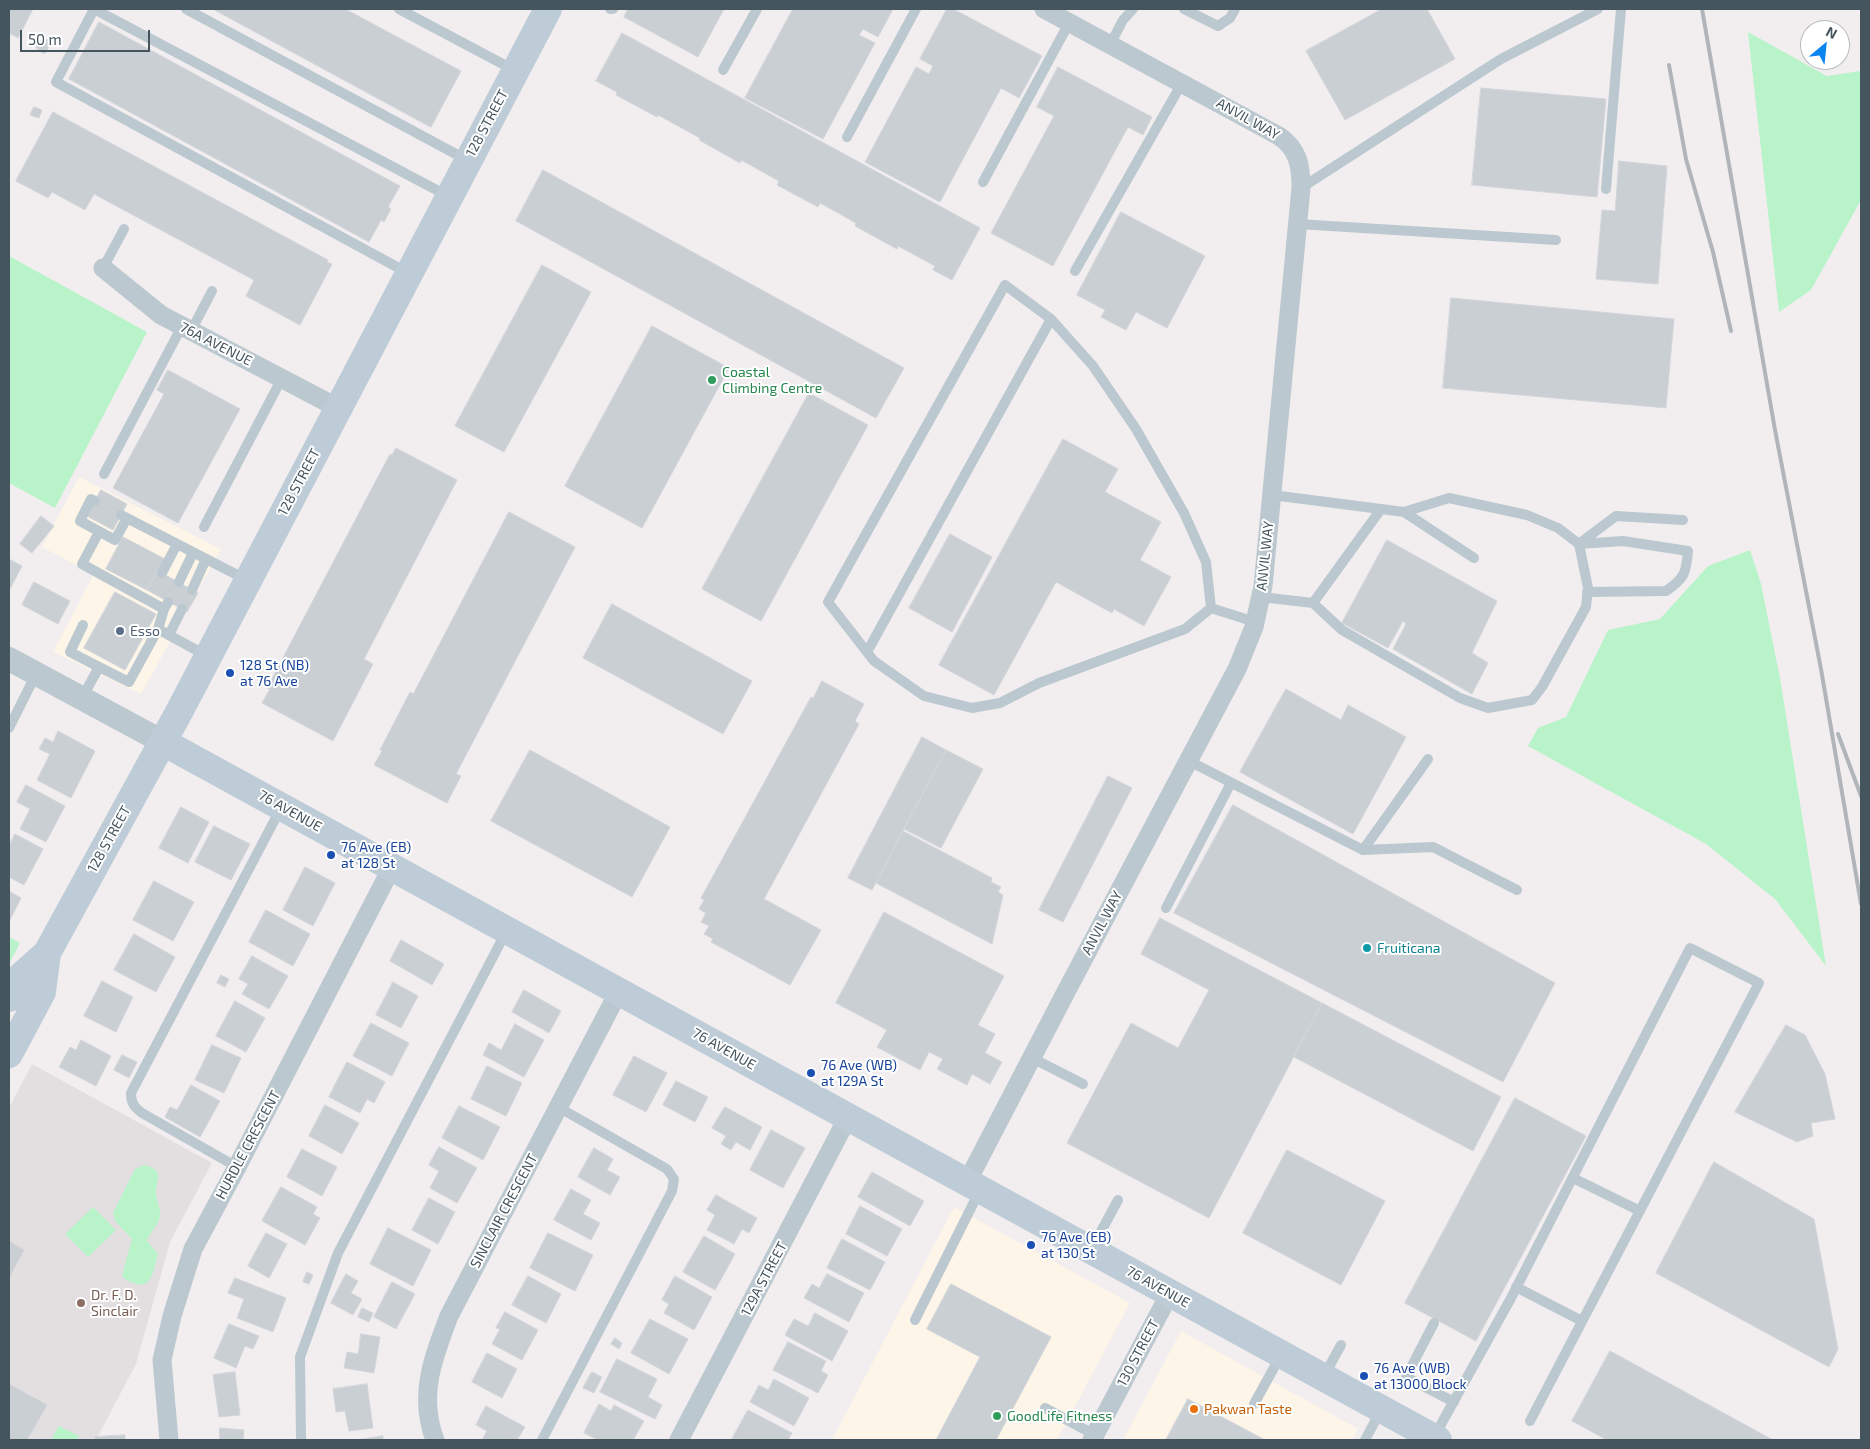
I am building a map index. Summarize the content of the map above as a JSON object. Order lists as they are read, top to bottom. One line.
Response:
{"streets":{"main road":["128 STREET","76 AVENUE"],"street":["ANVIL WAY","76A AVENUE","HURDLE CRESCENT","SINCLAIR CRESCENT","129A STREET","130 STREET"]},"crossings":[["ANVIL WAY","76 AVENUE"],["128 STREET","76A AVENUE"],["128 STREET","76 AVENUE"],["76 AVENUE","HURDLE CRESCENT"],["76 AVENUE","SINCLAIR CRESCENT"],["76 AVENUE","129A STREET"],["76 AVENUE","130 STREET"]],"places":["Coastal Climbing Centre","Esso","128 St (NB) at 76 Ave","76 Ave (EB) at 128 St","Fruiticana","76 Ave (WB) at 129A St","76 Ave (EB) at 130 St","Dr. F. D. Sinclair","76 Ave (WB) at 13000 Block","Pakwan Taste","GoodLife Fitness"],"scale_bar":"50 m","north":"top right"}
